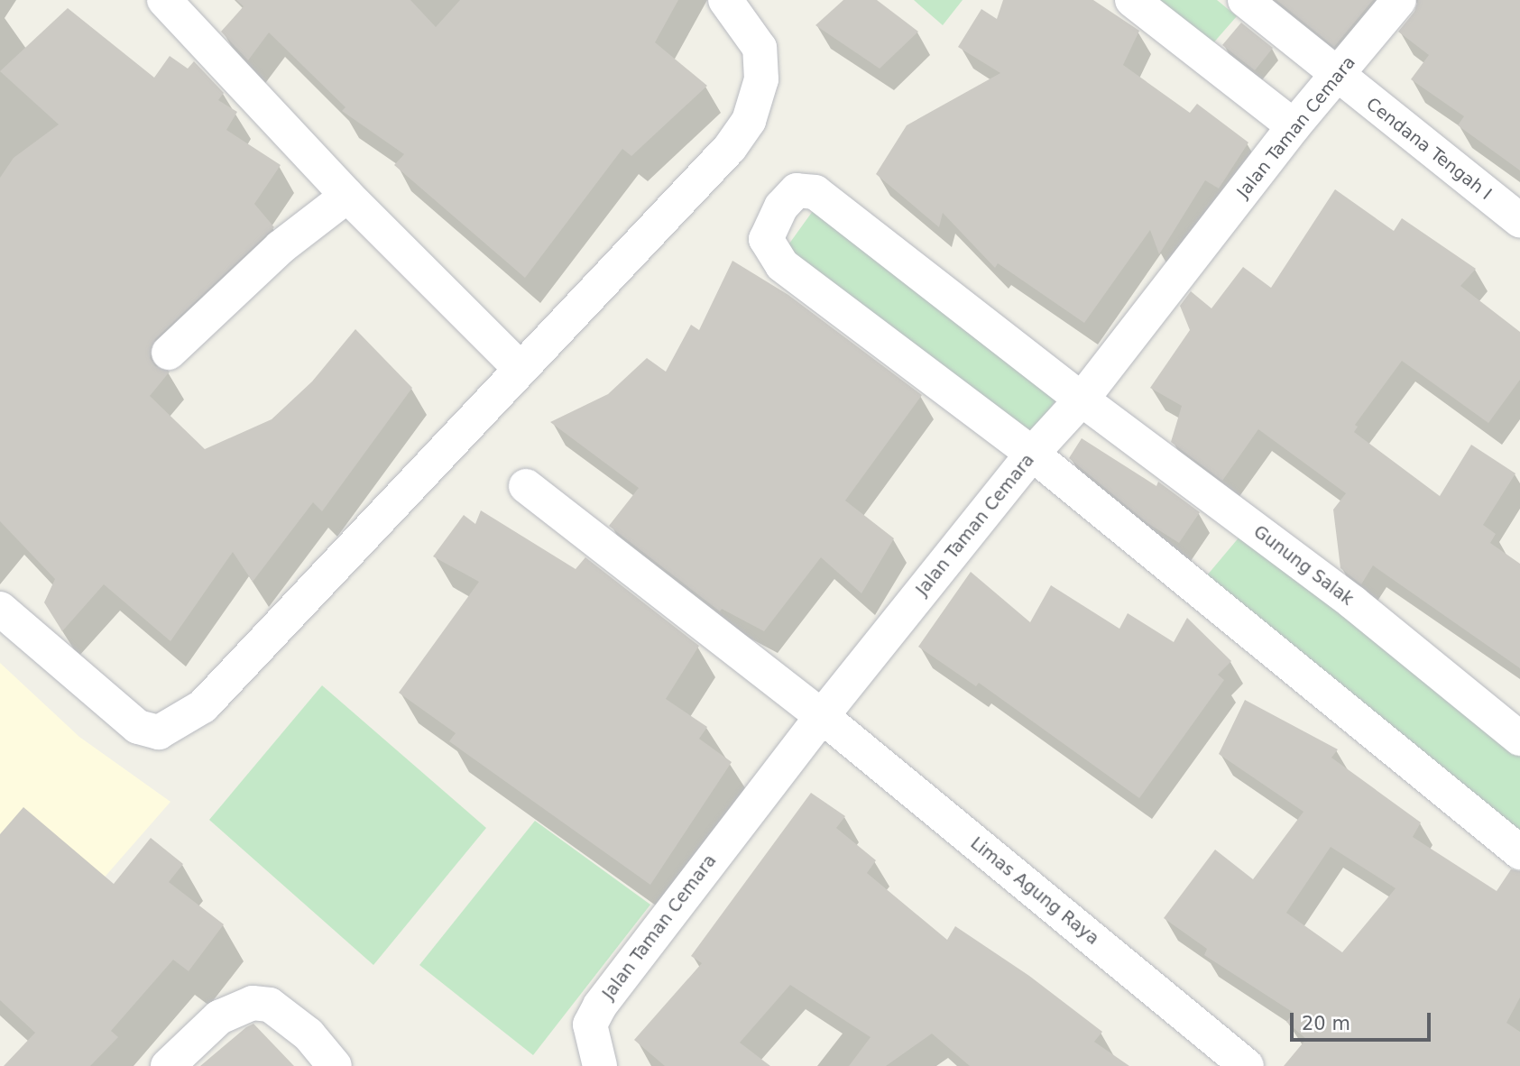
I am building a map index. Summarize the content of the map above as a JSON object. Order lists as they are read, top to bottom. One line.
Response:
{"streets":{"street":["Jalan Taman Cemara","Cendana Tengah I","Gunung Salak","Limas Agung Raya"]},"crossings":[["Jalan Taman Cemara","Cendana Tengah I"],["Jalan Taman Cemara","Gunung Salak"],["Jalan Taman Cemara","Limas Agung Raya"]],"scale_bar":"20 m"}
